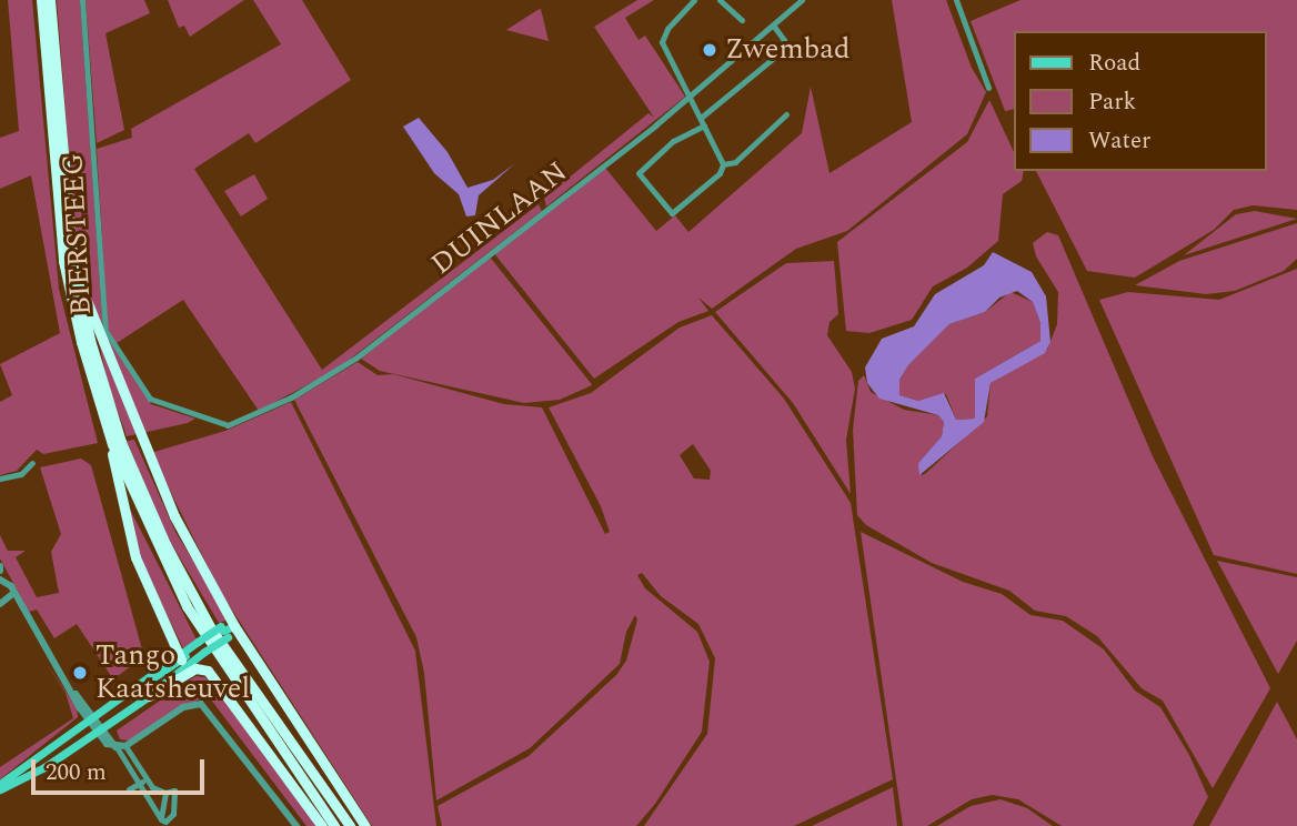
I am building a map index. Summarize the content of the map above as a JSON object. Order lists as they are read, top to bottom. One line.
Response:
{"streets":{"street":["DUINLAAN","BIERSTEEG"]},"crossings":[["DUINLAAN","BIERSTEEG"]],"places":["Zwembad","Tango Kaatsheuvel"],"legend":["Road","Park","Water"],"scale_bar":"200 m"}
